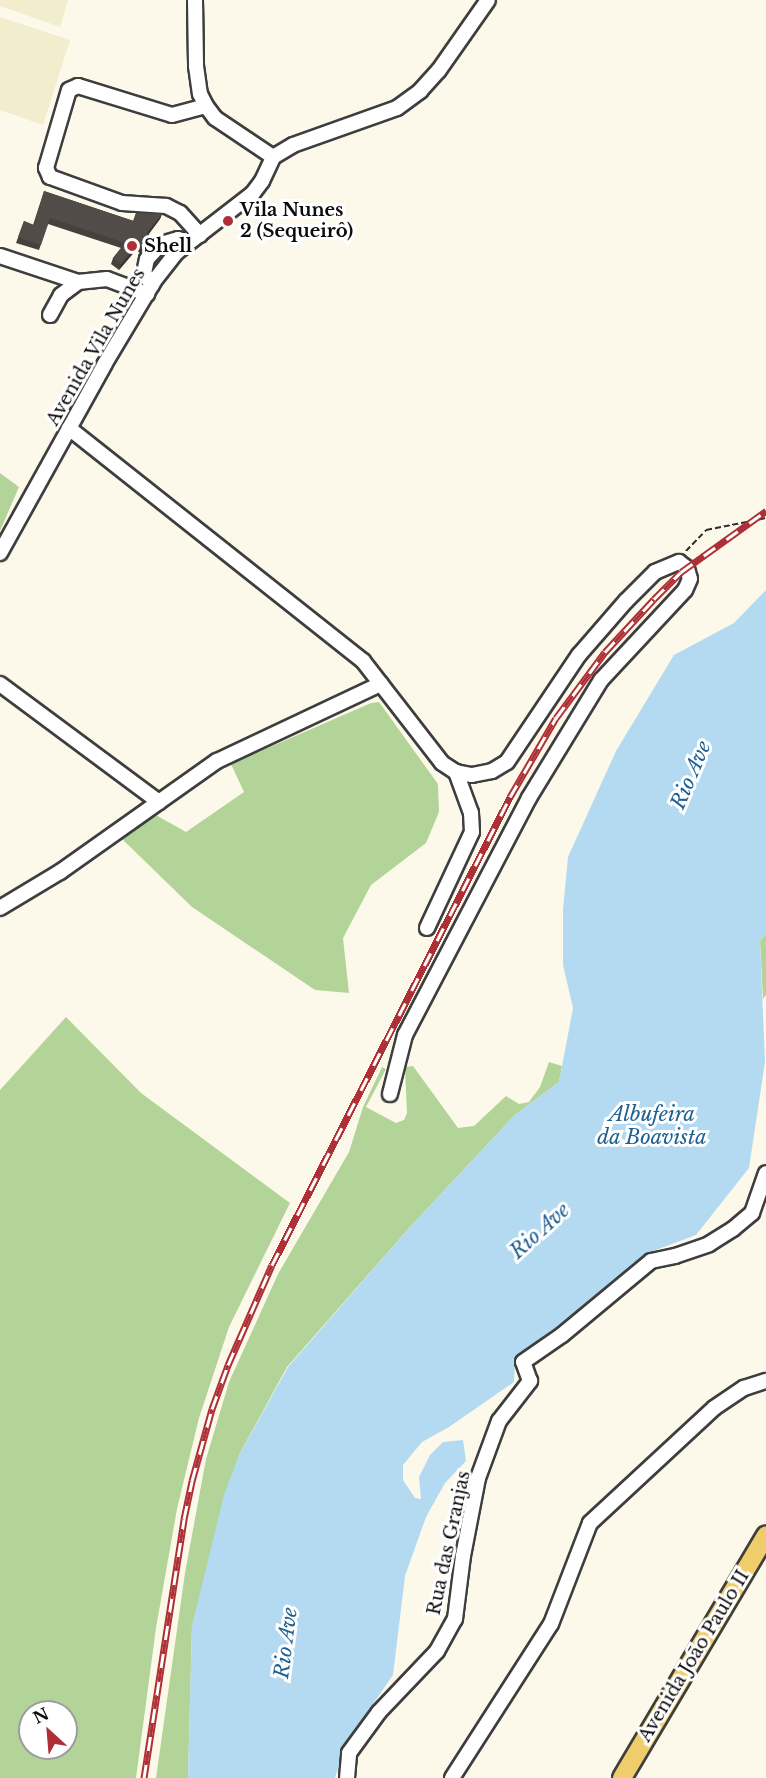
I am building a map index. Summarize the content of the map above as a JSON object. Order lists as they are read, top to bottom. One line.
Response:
{"streets":{"main road":["Avenida João Paulo II"],"street":["Avenida Vila Nunes","Rua das Granjas"]},"water":["Rio Ave","Albufeira da Boavista"],"places":["Vila Nunes 2 (Sequeirô)","Shell"],"north":"top left"}
